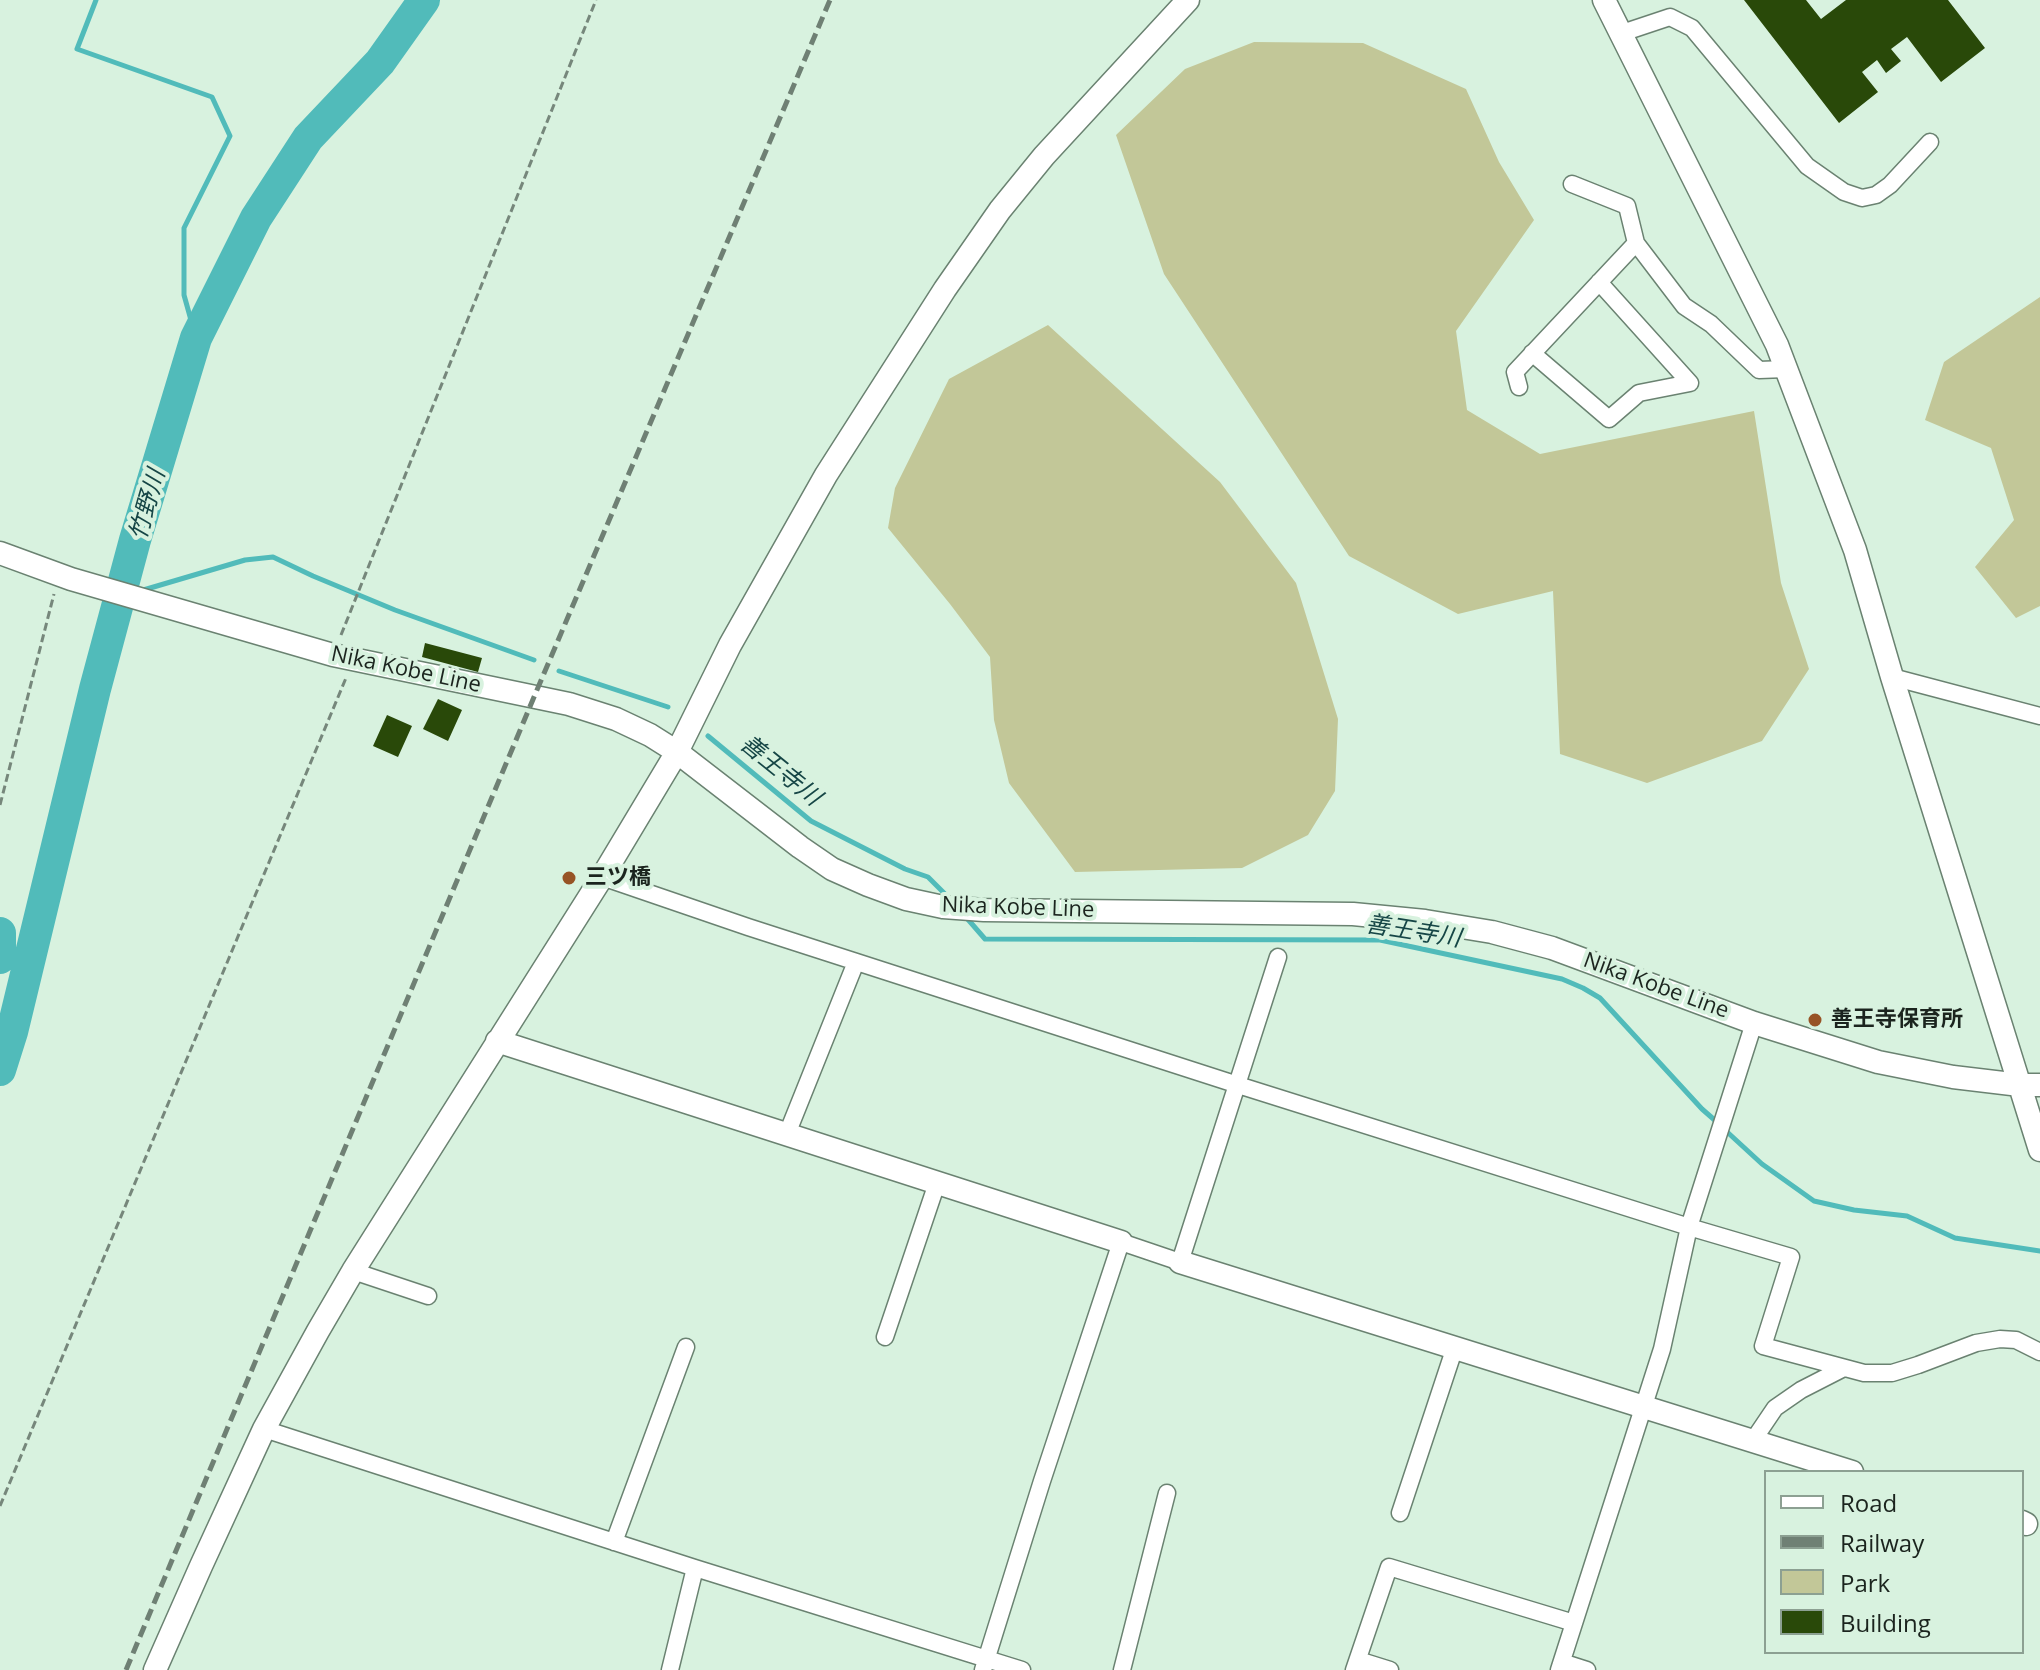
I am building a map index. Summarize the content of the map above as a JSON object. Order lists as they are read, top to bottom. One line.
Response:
{"streets":{"street":["Nika Kobe Line"]},"water":["竹野川","善王寺川"],"places":["三ツ橋","善王寺保育所"],"legend":["Road","Railway","Park","Building"]}
